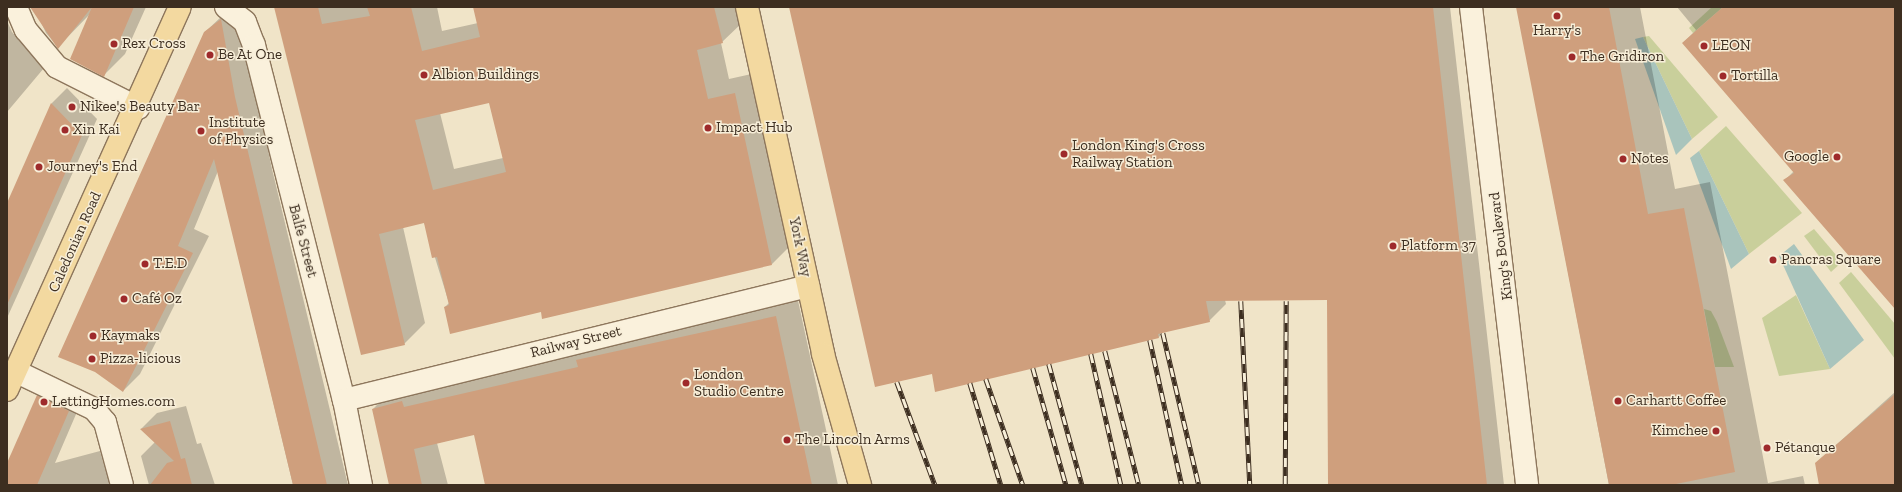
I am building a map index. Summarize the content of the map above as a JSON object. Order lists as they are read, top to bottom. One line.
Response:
{"streets":{"main road":["Caledonian Road","York Way"],"street":["Balfe Street","King's Boulevard","Railway Street"]},"crossings":[["Balfe Street","Railway Street"],["York Way","Railway Street"]],"places":["Harry's","Rex Cross","LEON","Be At One","The Gridiron","Albion Buildings","Tortilla","Nikee's Beauty Bar","Impact Hub","Xin Kai","Institute of Physics","London King's Cross Railway Station","Google","Notes","Journey's End","Platform 37","Pancras Square","T.E.D","Café Oz","Kaymaks","Pizza-licious","London Studio Centre","Carhartt Coffee","LettingHomes.com","Kimchee","The Lincoln Arms","Pétanque"]}
